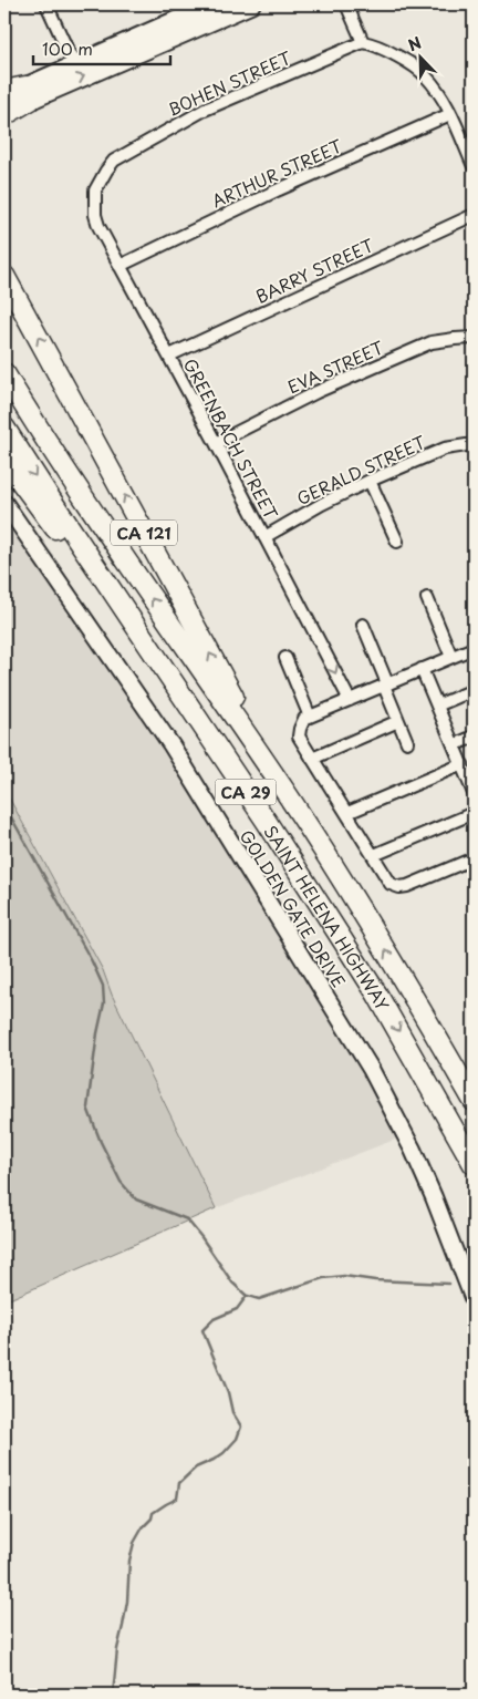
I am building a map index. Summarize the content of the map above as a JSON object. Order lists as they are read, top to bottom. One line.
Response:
{"streets":{"highway":["CA 121","CA 29","SAINT HELENA HIGHWAY"],"street":["BOHEN STREET","ARTHUR STREET","BARRY STREET","EVA STREET","GREENBACH STREET","GERALD STREET","GOLDEN GATE DRIVE"]},"crossings":[["BOHEN STREET","GREENBACH STREET"],["ARTHUR STREET","GREENBACH STREET"],["BARRY STREET","GREENBACH STREET"],["EVA STREET","GREENBACH STREET"],["GREENBACH STREET","GERALD STREET"],["CA 121","SAINT HELENA HIGHWAY"]],"scale_bar":"100 m","north":"top left"}
